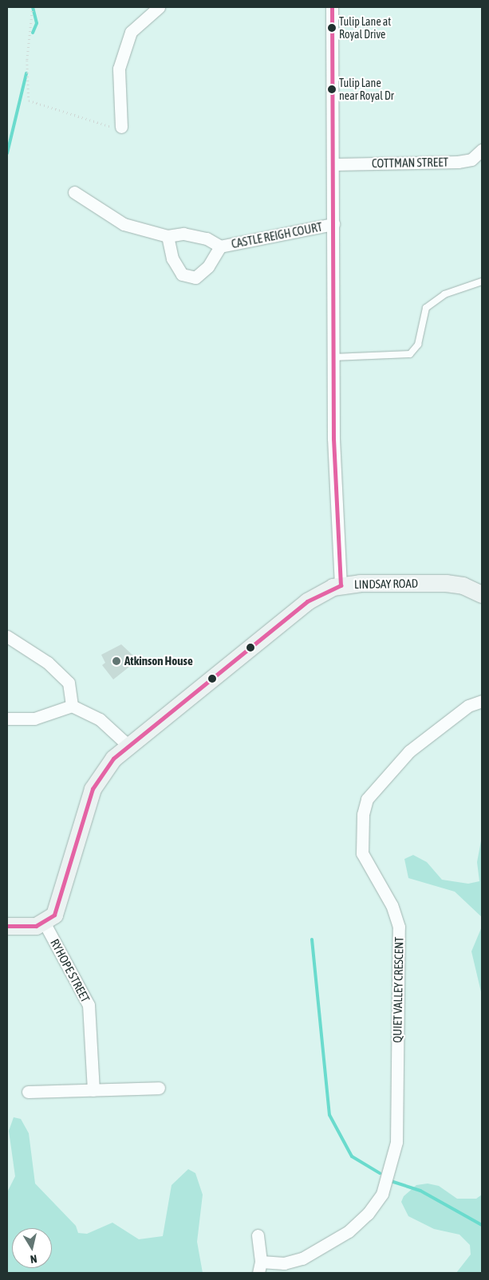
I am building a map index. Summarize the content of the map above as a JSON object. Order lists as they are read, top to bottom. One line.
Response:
{"streets":{"street":["COTTMAN STREET","CASTLE REIGH COURT","LINDSAY ROAD","RYHOPE STREET","QUIET VALLEY CRESCENT"]},"crossings":[["LINDSAY ROAD","RYHOPE STREET"]],"places":["Tulip Lane at Royal Drive","Tulip Lane near Royal Dr","Atkinson House"],"north":"bottom"}
